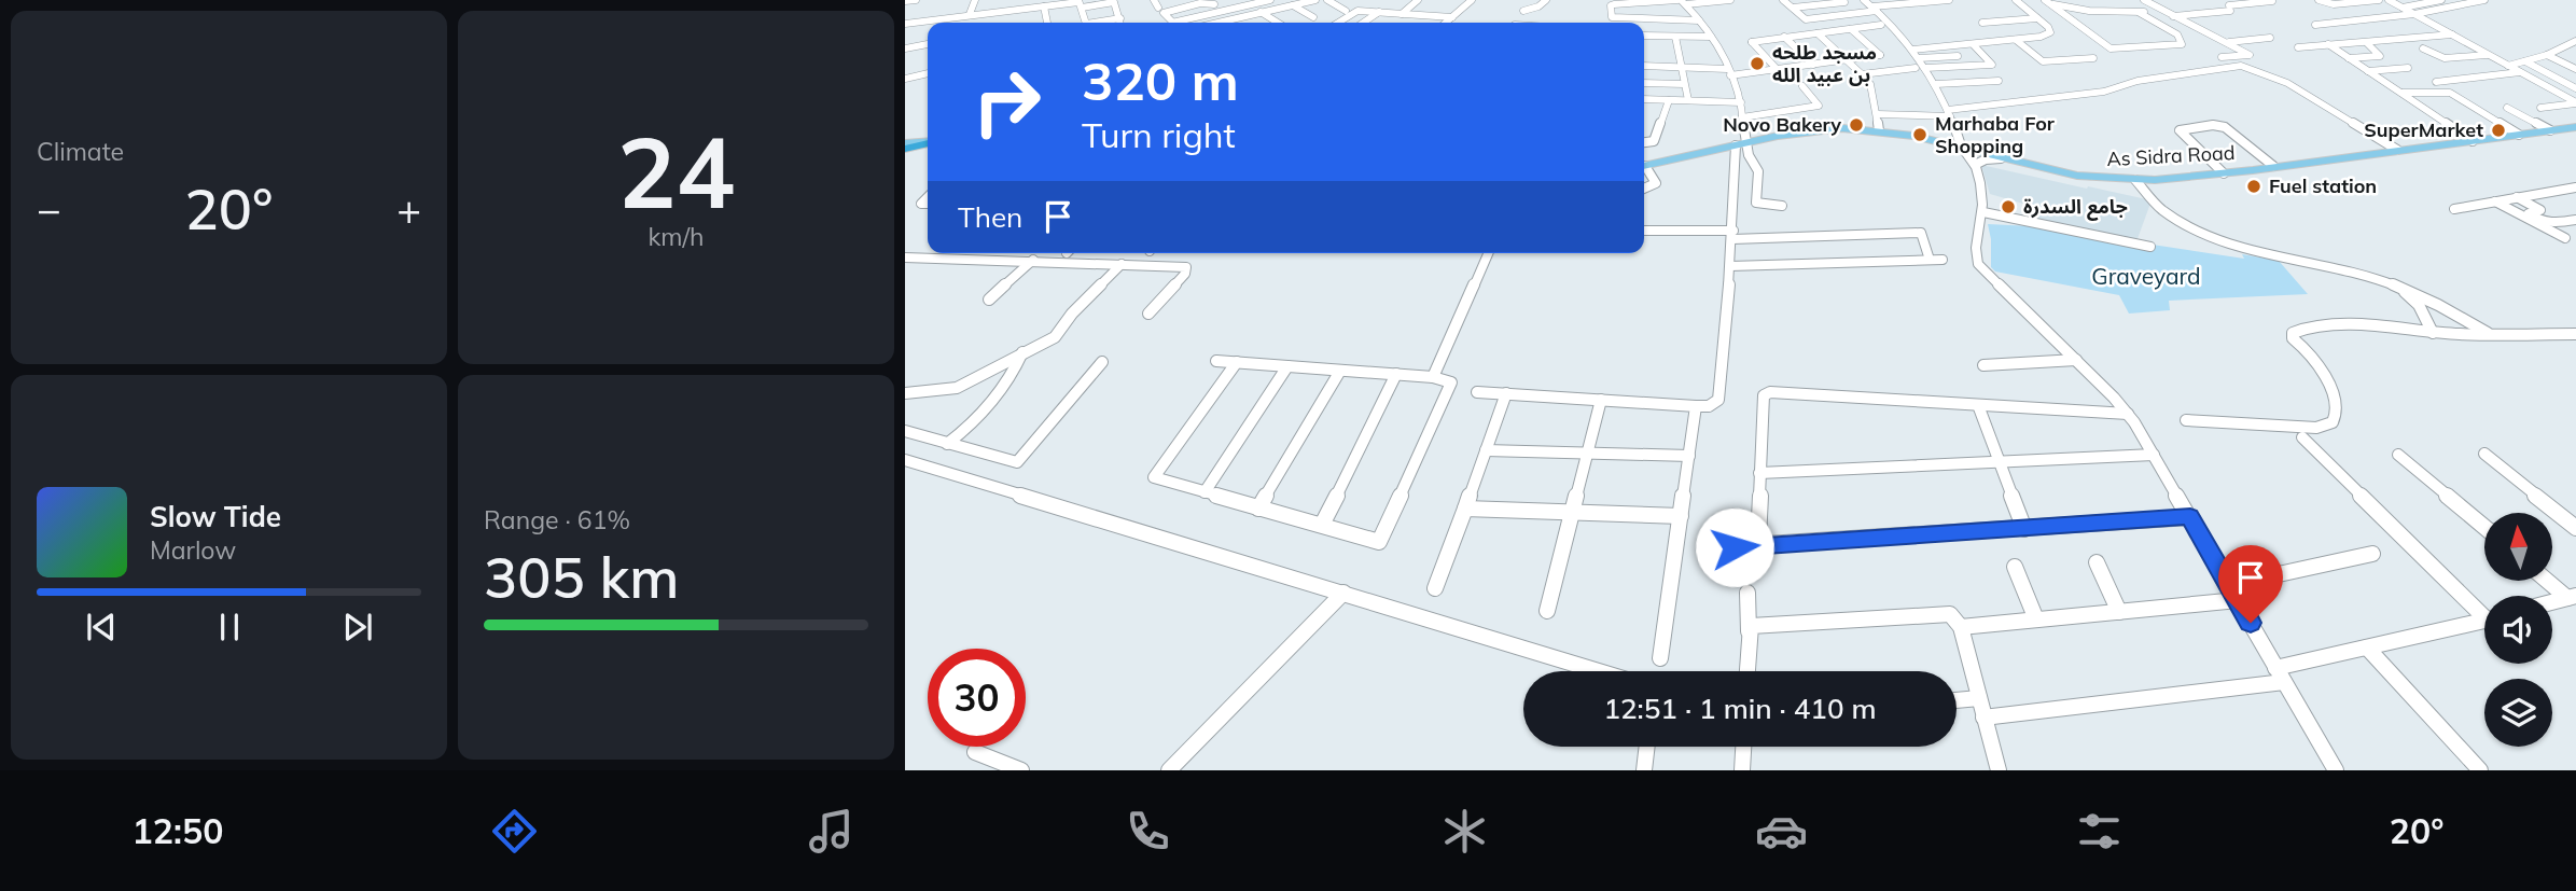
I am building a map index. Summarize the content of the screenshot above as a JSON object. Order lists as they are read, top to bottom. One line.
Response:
{"streets":{"main road":["As Sidra Road"]},"parks":["Graveyard"],"places":["مسجد طلحه بن عبيد الله","Novo Bakery","SuperMarket","Marhaba For Shopping","Fuel station","جامع السدرة"],"north":"top","page":{"tile":["Climate",["24","km/h"],["Range · 61%","305 km"]],"turn":["320 m","Turn right"],"heat":["−","20°","+"],"then":"Then","song":["Slow Tide","Marlow"],"limit":"30","trip":"12:51 · 1 min · 410 m","tabs":["12:50","20°"]}}
